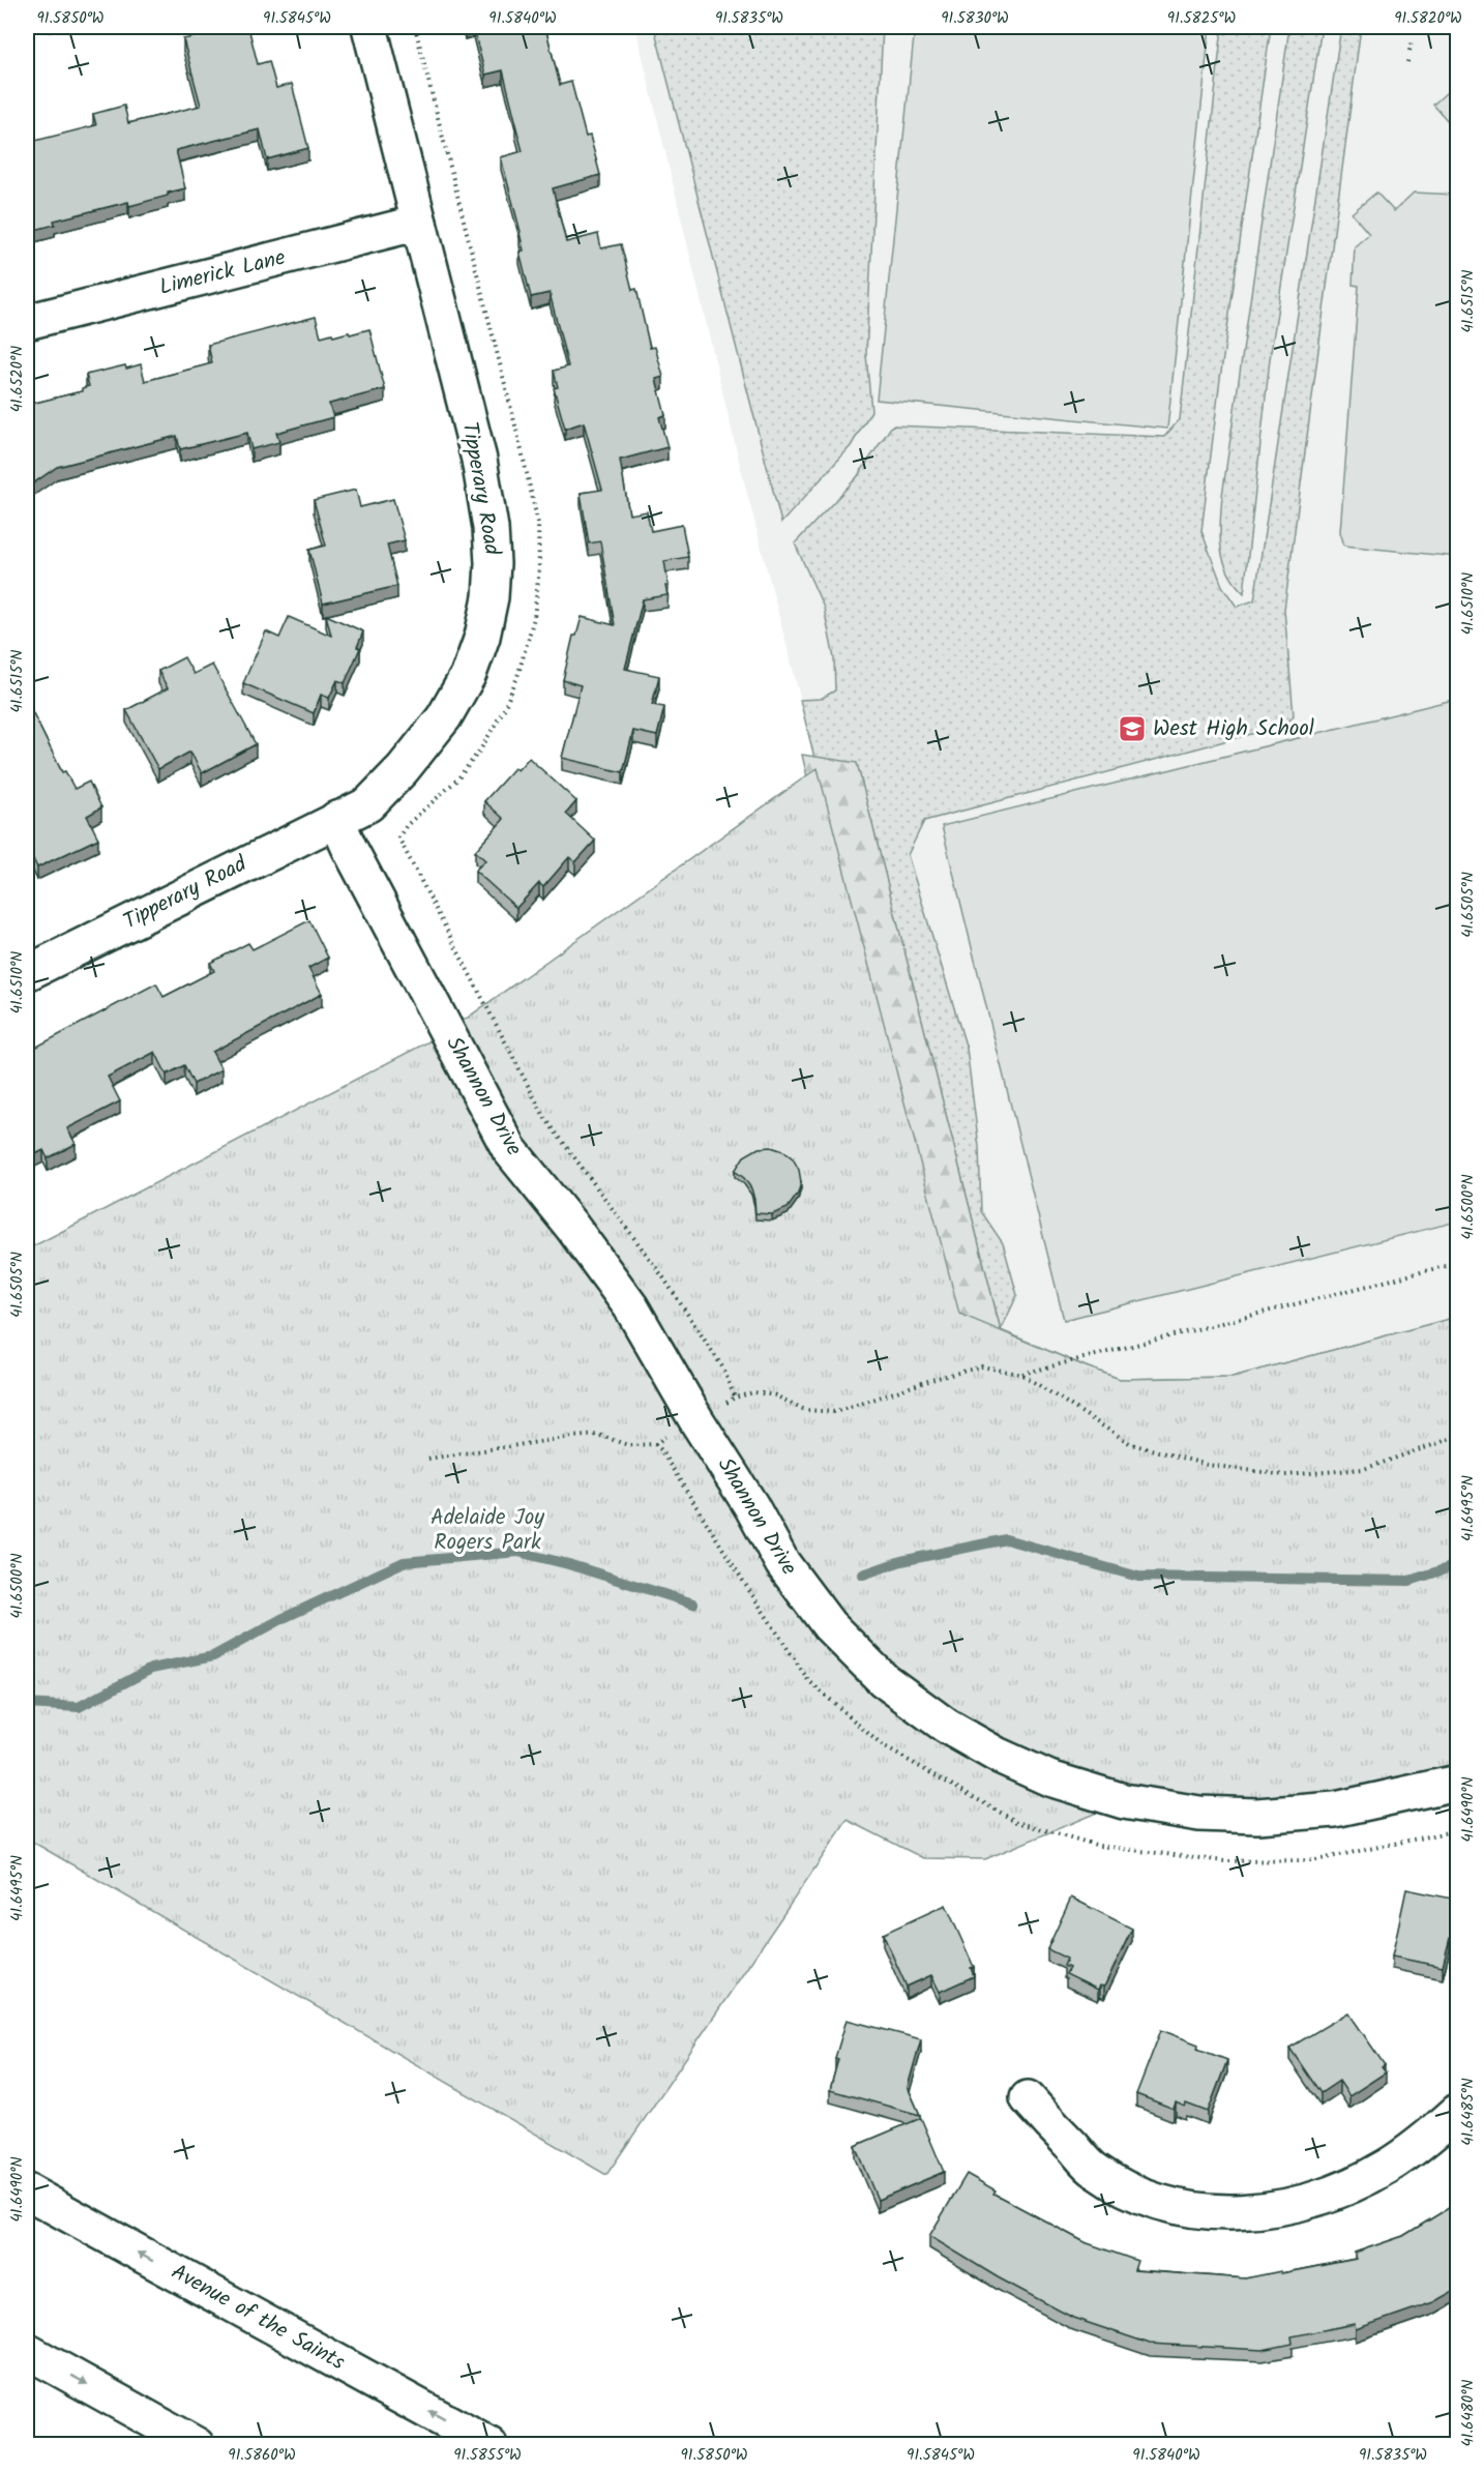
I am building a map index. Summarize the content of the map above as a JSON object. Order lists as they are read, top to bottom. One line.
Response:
{"streets":{"main road":["Limerick Lane","Tipperary Road","Shannon Drive","Avenue of the Saints"]},"crossings":[["Limerick Lane","Tipperary Road"],["Tipperary Road","Shannon Drive"]],"parks":["Adelaide Joy Rogers Park"],"places":{"school or university":["West High School"]},"coordinates":["91.5850°W","91.5845°W","91.5840°W","91.5835°W","91.5830°W","91.5825°W","91.5820°W","41.6515°N","41.6520°N","41.6510°N","41.6505°N","41.6500°N","41.6495°N","41.6490°N","41.6485°N","41.6480°N","91.5860°W","91.5855°W"]}
